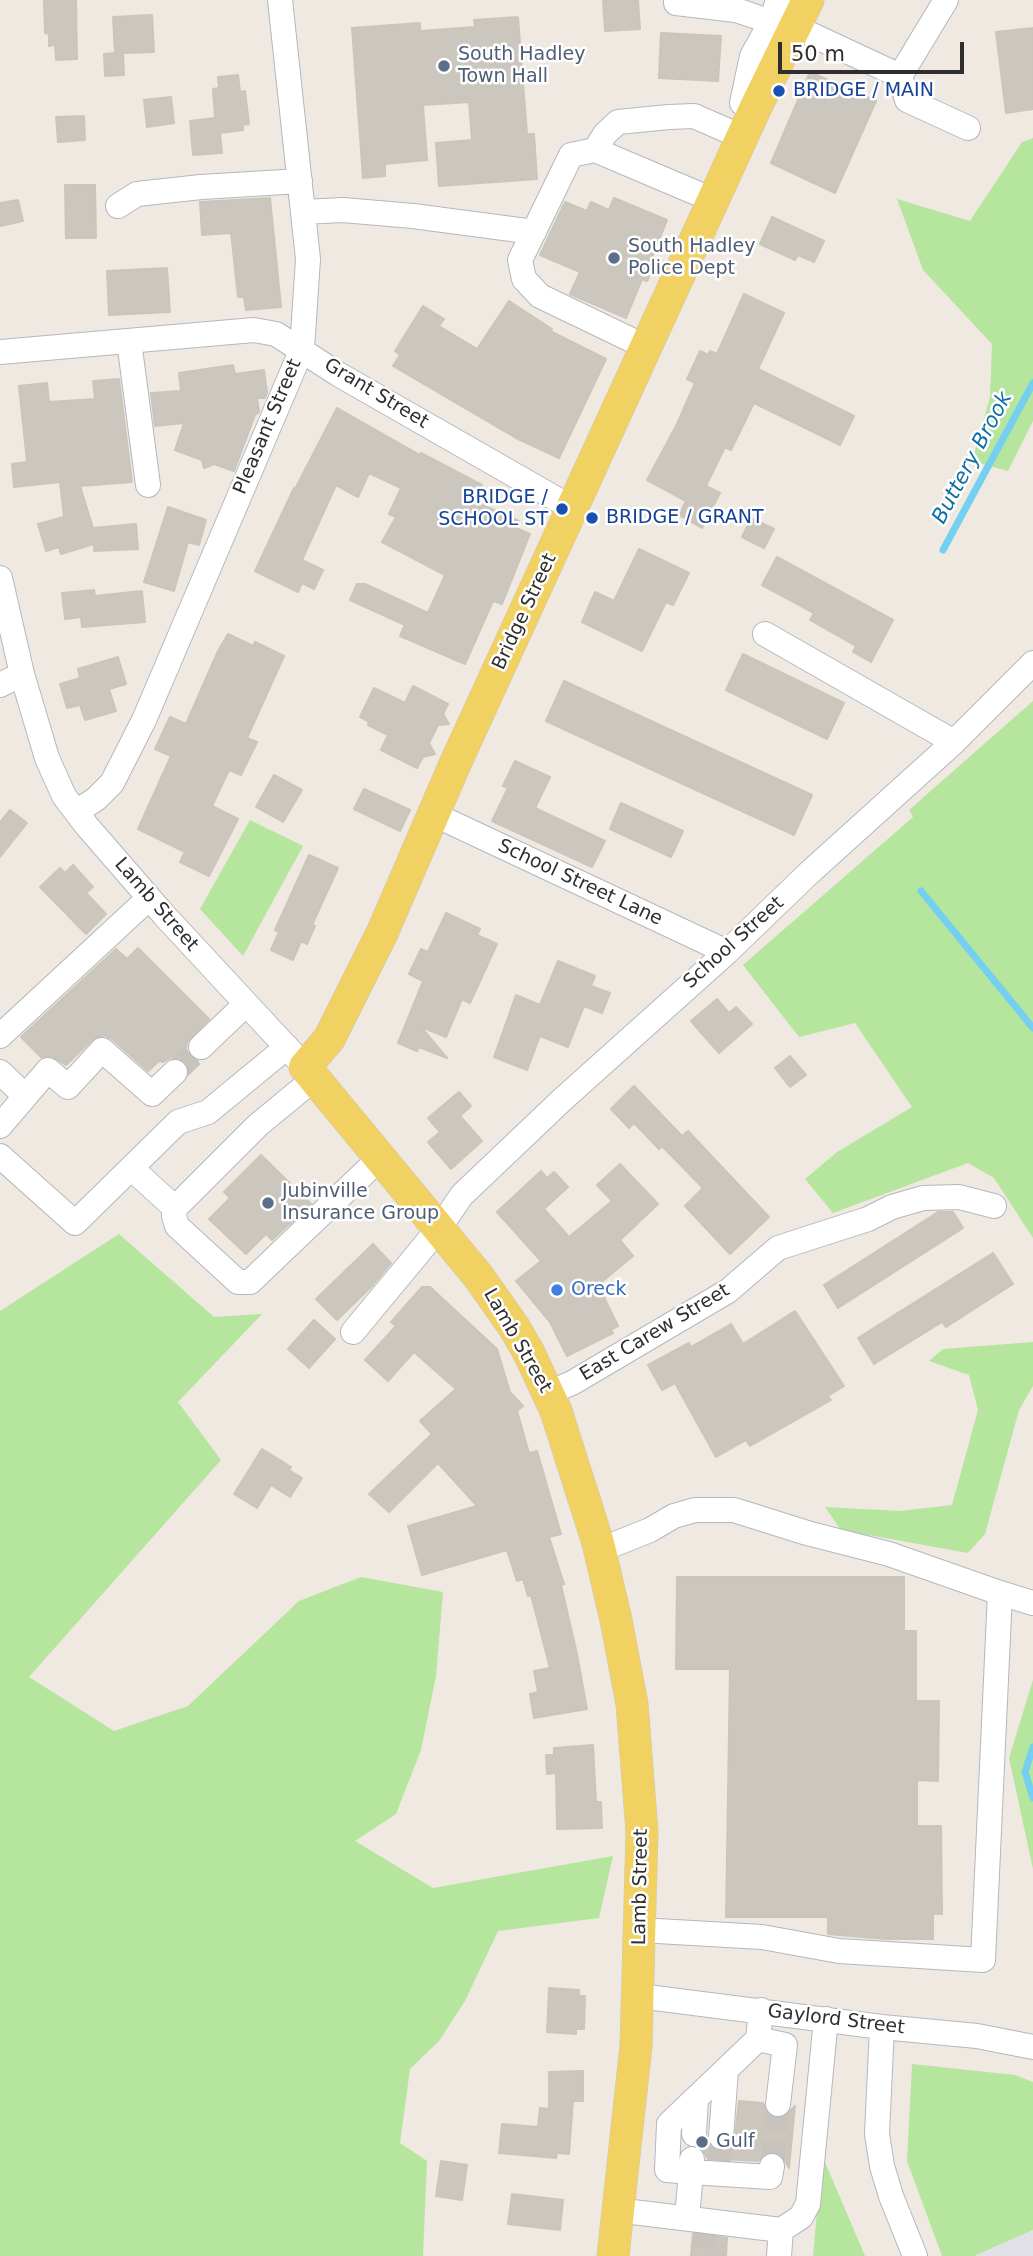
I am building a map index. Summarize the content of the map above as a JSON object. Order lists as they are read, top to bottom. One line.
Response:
{"streets":{"main road":["Bridge Street","Lamb Street"],"street":["Grant Street","Pleasant Street","School Street Lane","School Street","East Carew Street","Gaylord Street"]},"crossings":[["Grant Street","Pleasant Street"],["Grant Street","Bridge Street"],["Pleasant Street","Lamb Street"],["Bridge Street","School Street Lane"],["Bridge Street","Lamb Street"],["School Street Lane","School Street"],["Lamb Street","School Street"],["Lamb Street","East Carew Street"],["Lamb Street","Gaylord Street"]],"water":["Buttery Brook"],"places":["South Hadley Town Hall","BRIDGE / MAIN","South Hadley Police Dept","BRIDGE / SCHOOL ST","BRIDGE / GRANT","Jubinville Insurance Group","Oreck","Gulf"],"scale_bar":"50 m"}
